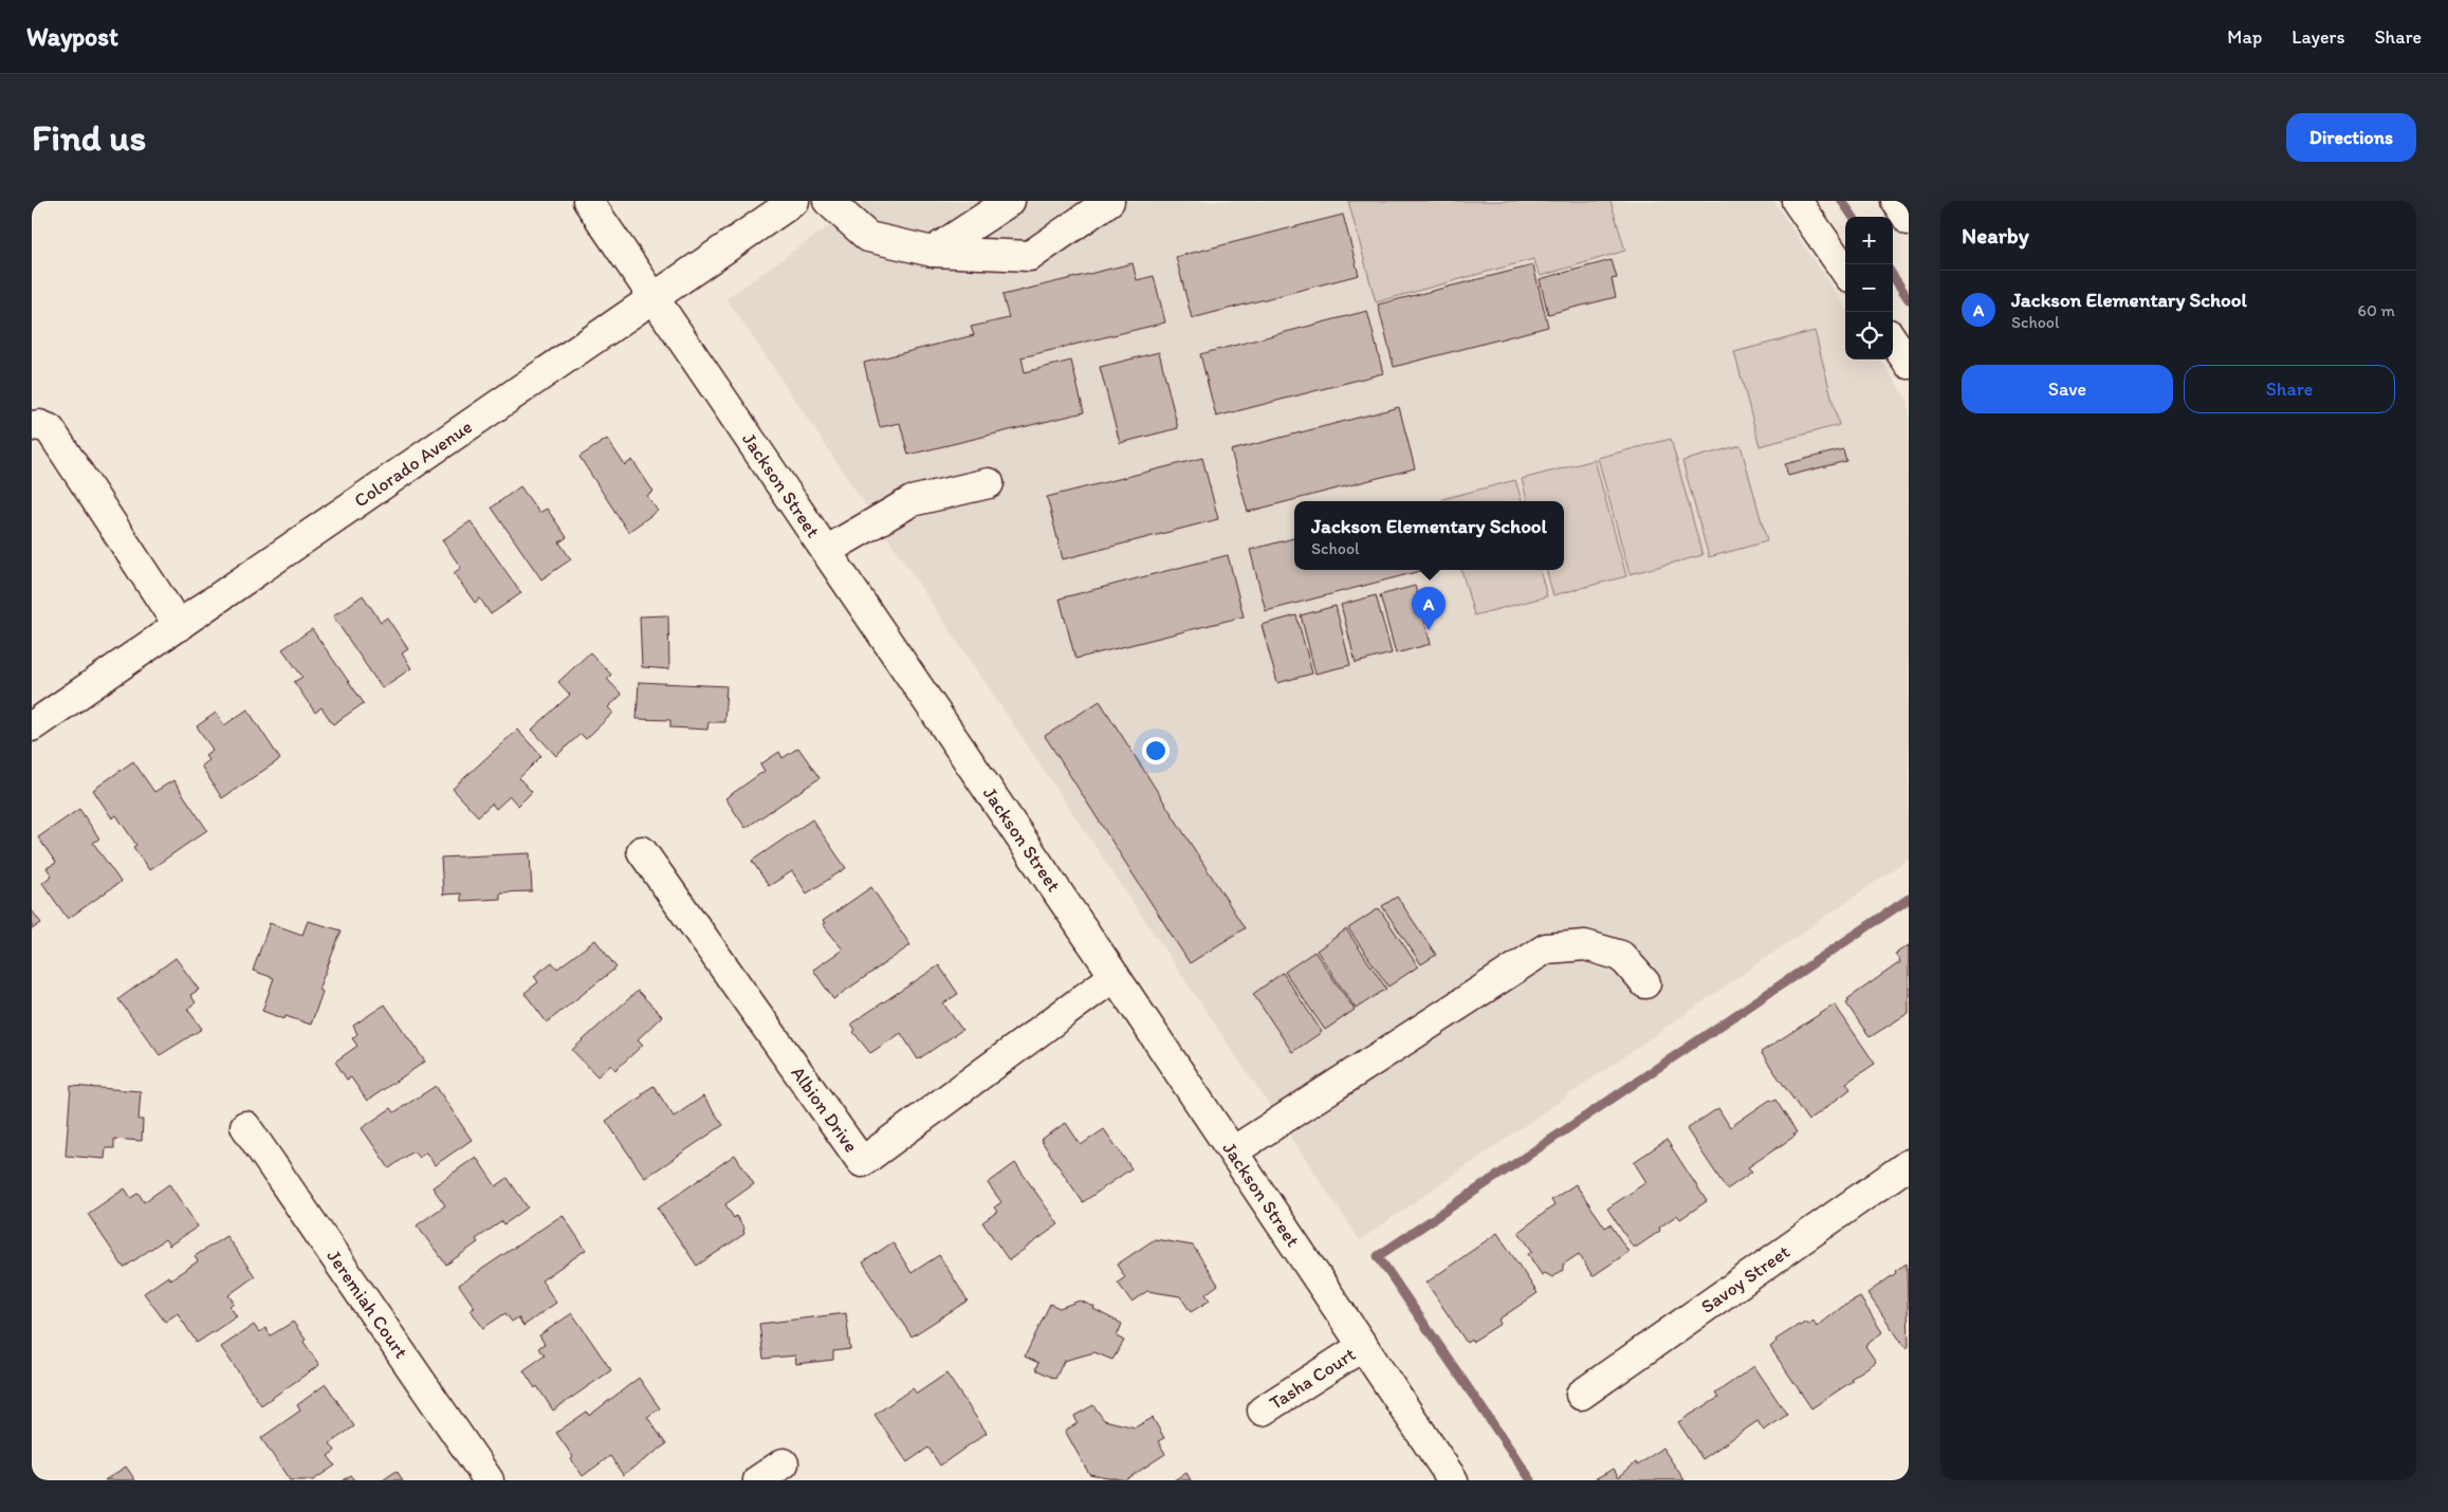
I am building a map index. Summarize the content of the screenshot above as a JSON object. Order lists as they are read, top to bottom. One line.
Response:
{"streets":{"street":["Colorado Avenue","Jackson Street","Albion Drive","Savoy Street","Jeremiah Court","Tasha Court"]},"crossings":[["Colorado Avenue","Jackson Street"],["Jackson Street","Albion Drive"],["Jackson Street","Tasha Court"]],"page":{"header":"Waypost","nav":["Map","Layers","Share"],"buttons":["Directions",["Save","Share"]],"title":"Find us","heading":"Nearby","map_buttons":["+","−"],"list":[{"mark":"A","name":"Jackson Elementary School","note":"School","value":"60 m"}],"popup":["Jackson Elementary School","School"],"pins":"A"}}
